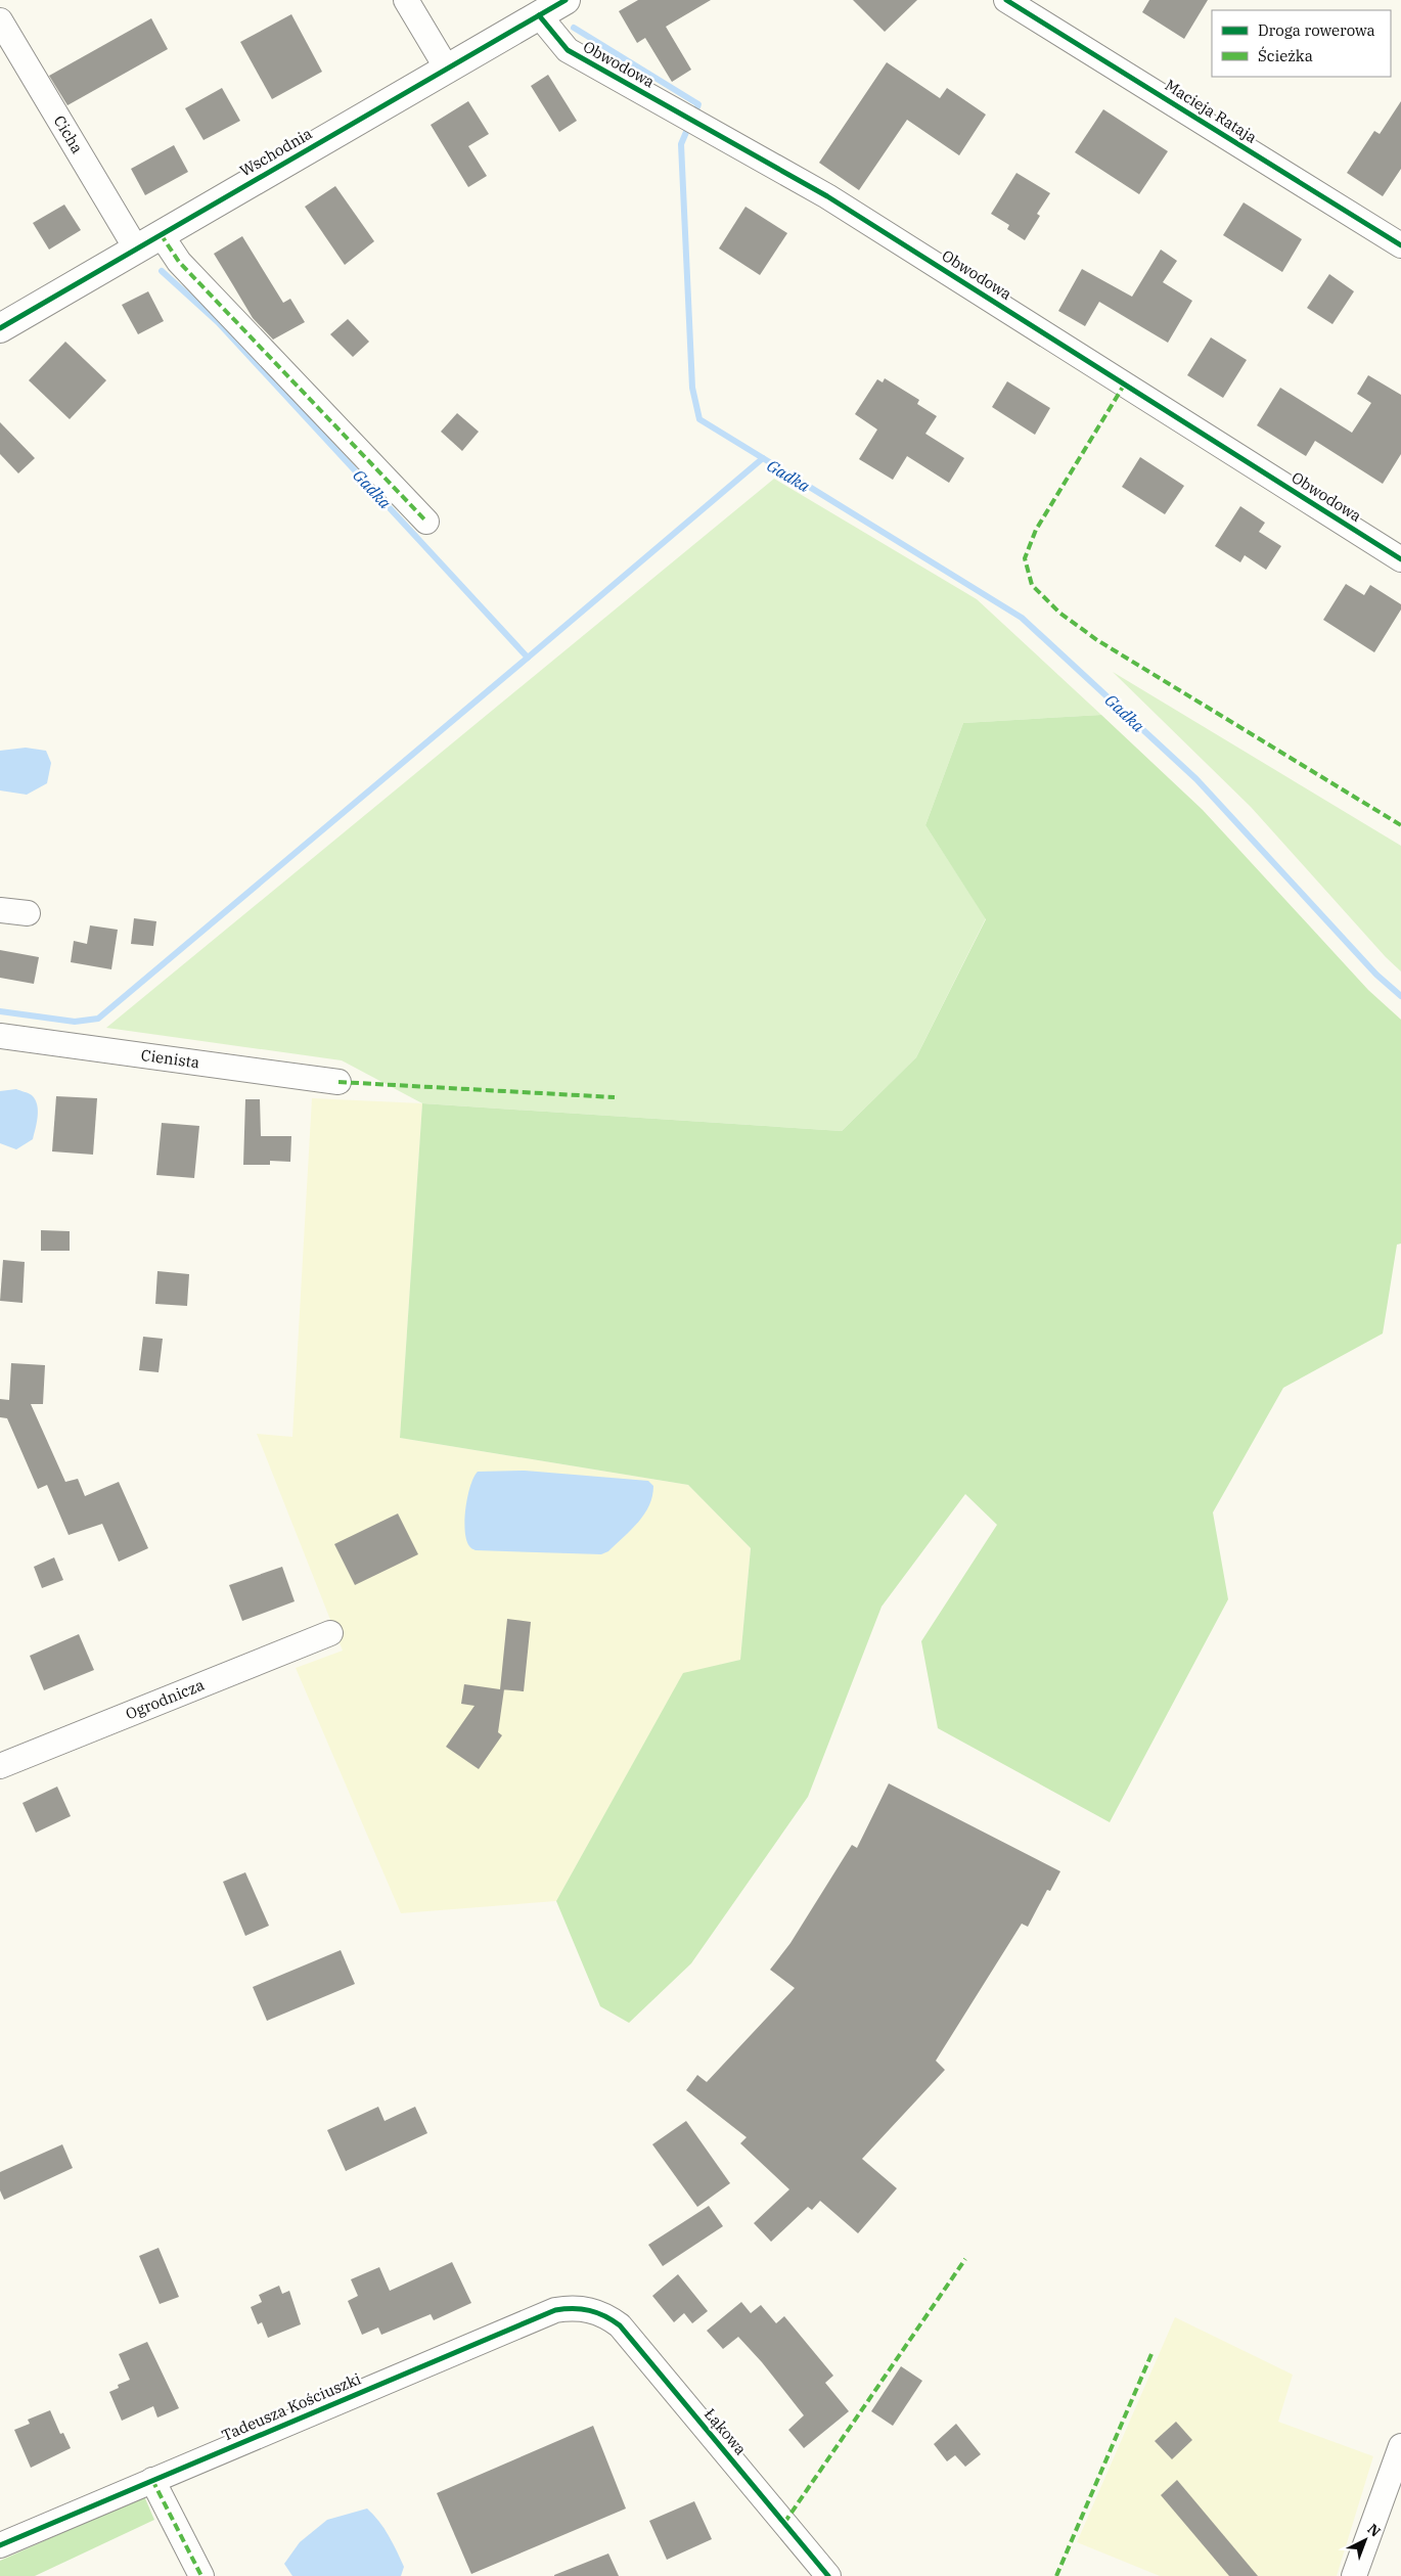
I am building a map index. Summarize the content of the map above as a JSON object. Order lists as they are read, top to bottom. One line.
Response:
{"streets":{"street":["Obwodowa","Macieja Rataja","Cicha","Wschodnia","Cienista","Ogrodnicza","Tadeusza Kościuszki","Łąkowa"]},"crossings":[["Obwodowa","Wschodnia"],["Cicha","Wschodnia"],["Tadeusza Kościuszki","Łąkowa"]],"water":["Gadka"],"legend":["Droga rowerowa","Ścieżka"],"north":"top right"}
